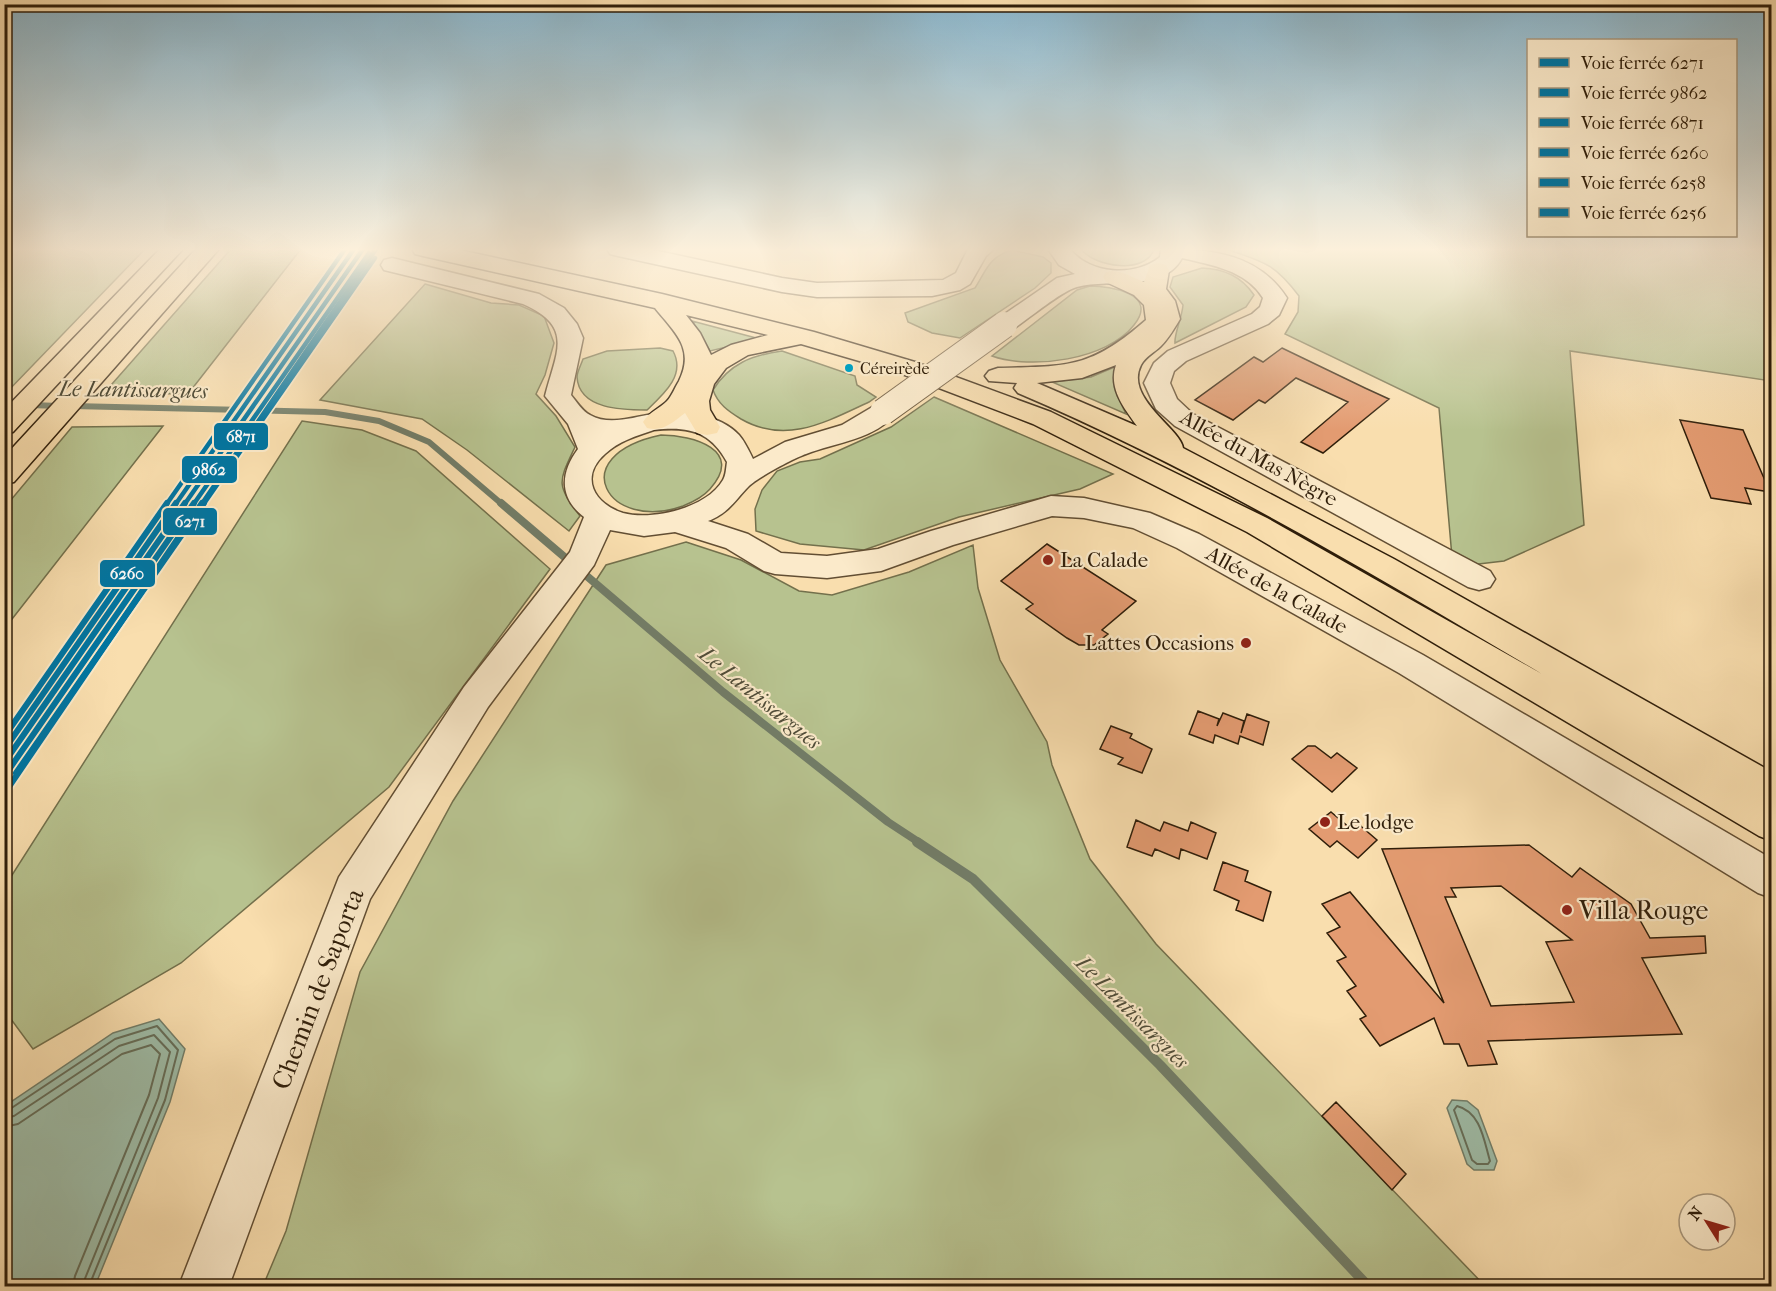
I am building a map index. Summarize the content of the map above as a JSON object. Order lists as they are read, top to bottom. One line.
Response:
{"streets":{"street":["Allée du Mas Nègre","Allée de la Calade","Chemin de Saporta"]},"water":["Le Lantissargues"],"places":["Céreirède","La Calade","Lattes Occasions","Le lodge","Villa Rouge"],"lines":["rail line 6271","rail line 9862","rail line 6871","rail line 6260","rail line 6258","rail line 6256"],"legend":["Voie ferrée 6271","Voie ferrée 9862","Voie ferrée 6871","Voie ferrée 6260","Voie ferrée 6258","Voie ferrée 6256"],"north":"top left"}
